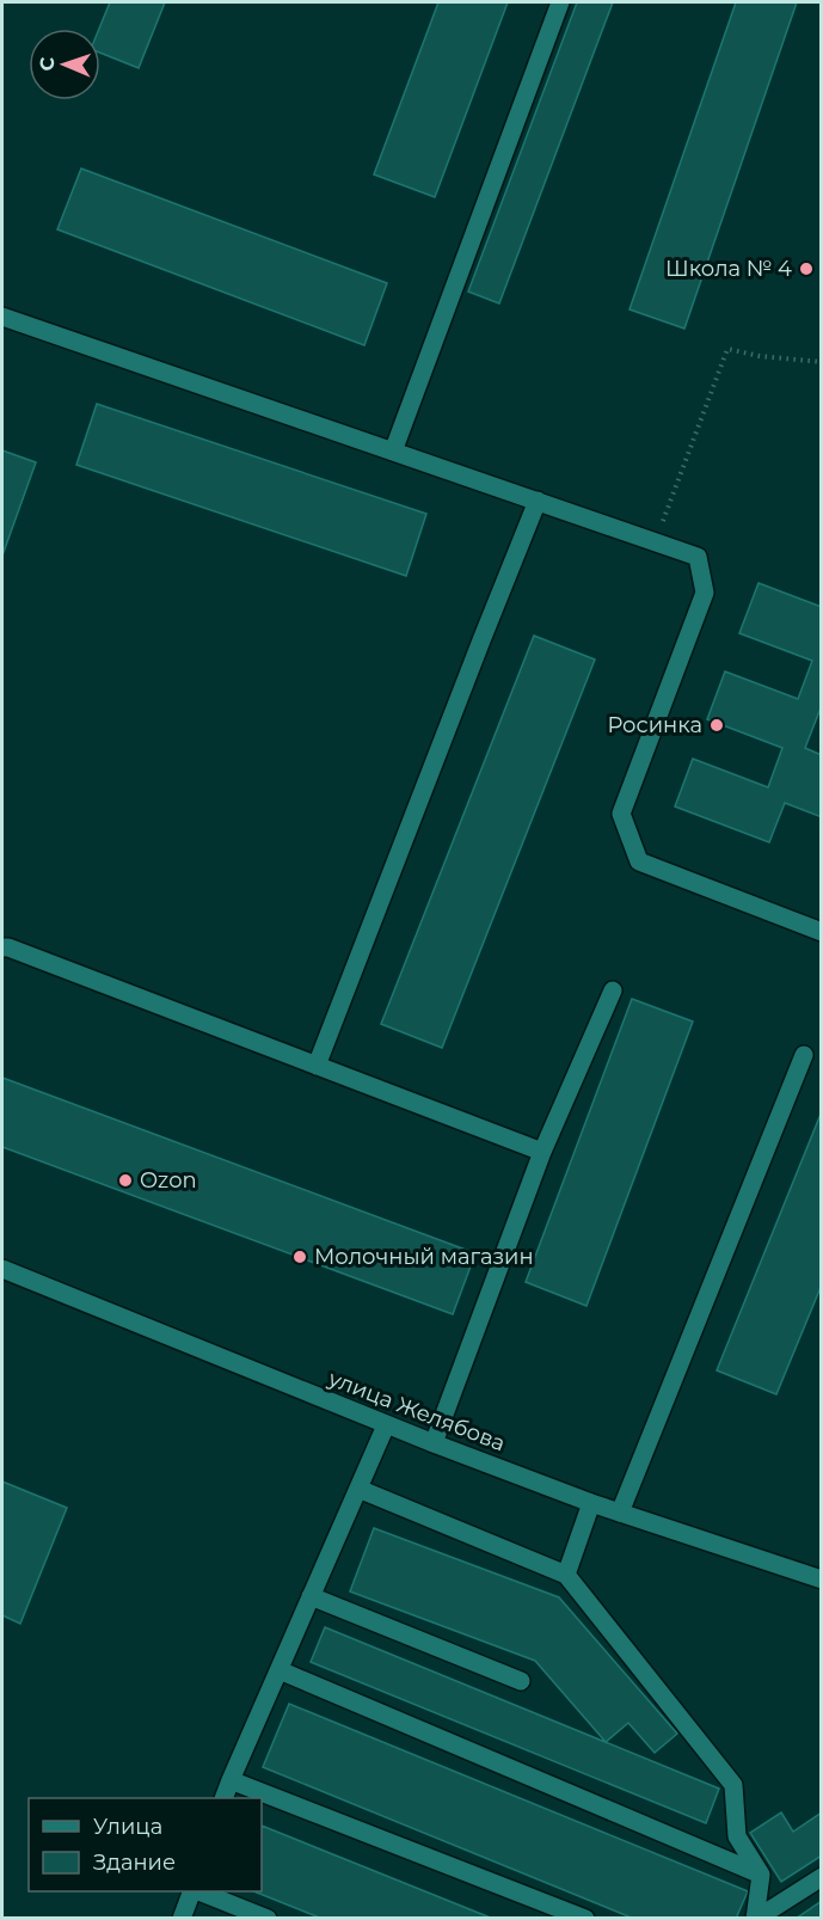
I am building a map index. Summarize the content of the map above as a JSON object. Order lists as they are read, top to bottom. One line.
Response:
{"streets":{"street":["улица Желябова"]},"places":["Школа № 4","Росинка","Ozon","Молочный магазин"],"legend":["Улица","Здание"],"north":"left"}
